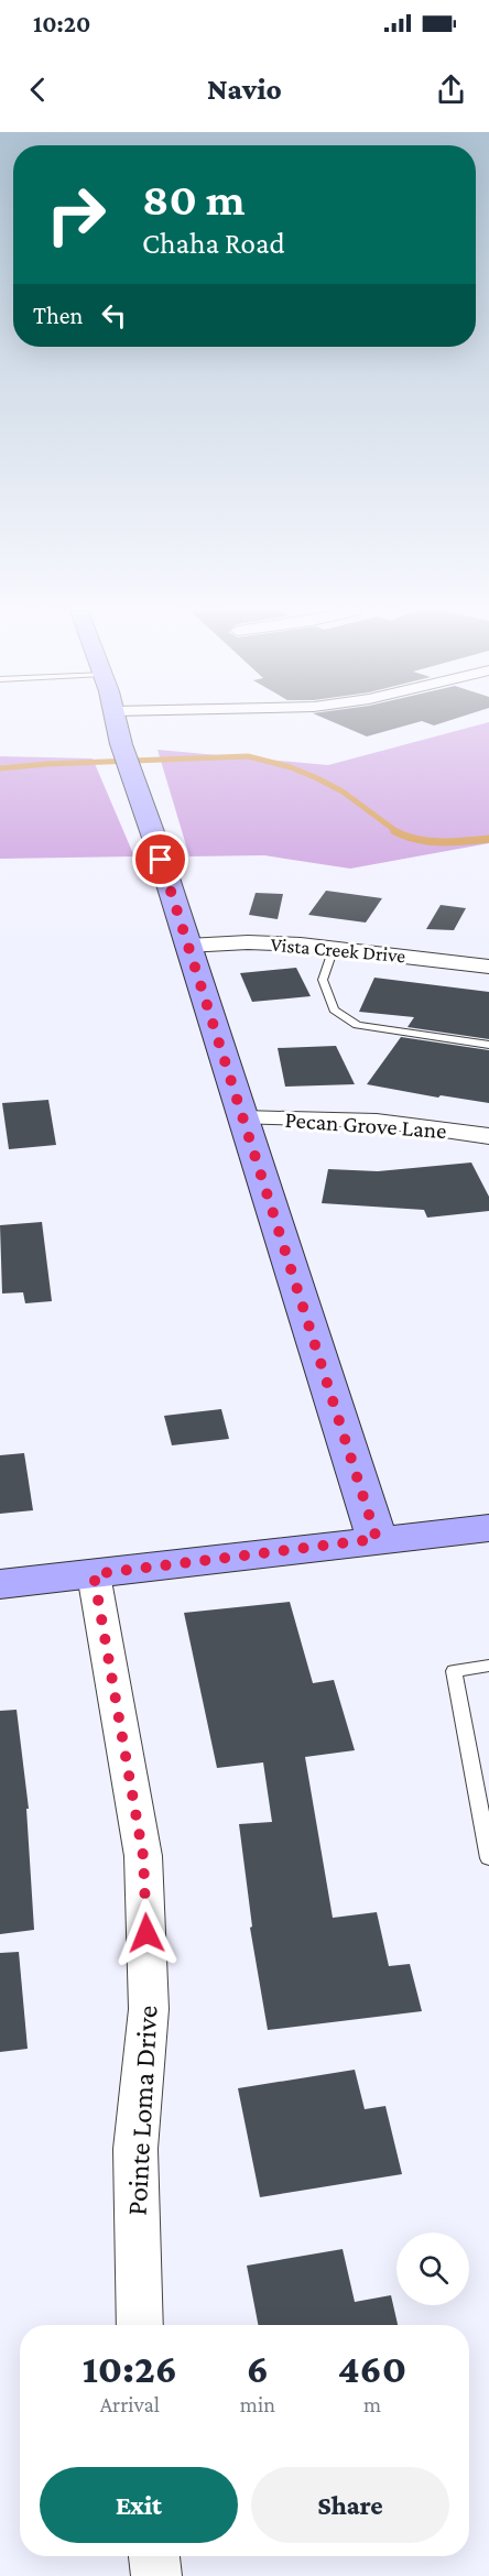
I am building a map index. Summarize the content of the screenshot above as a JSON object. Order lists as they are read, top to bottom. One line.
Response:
{"streets":{"street":["Vista Creek Drive","Pecan Grove Lane","Pointe Loma Drive"]},"page":{"status":"10:20","header":"Navio","turn":["80 m","Chaha Road"],"then":"Then","eta":["10:26","Arrival","6","min","460","m"],"buttons":["Exit","Share"]}}
